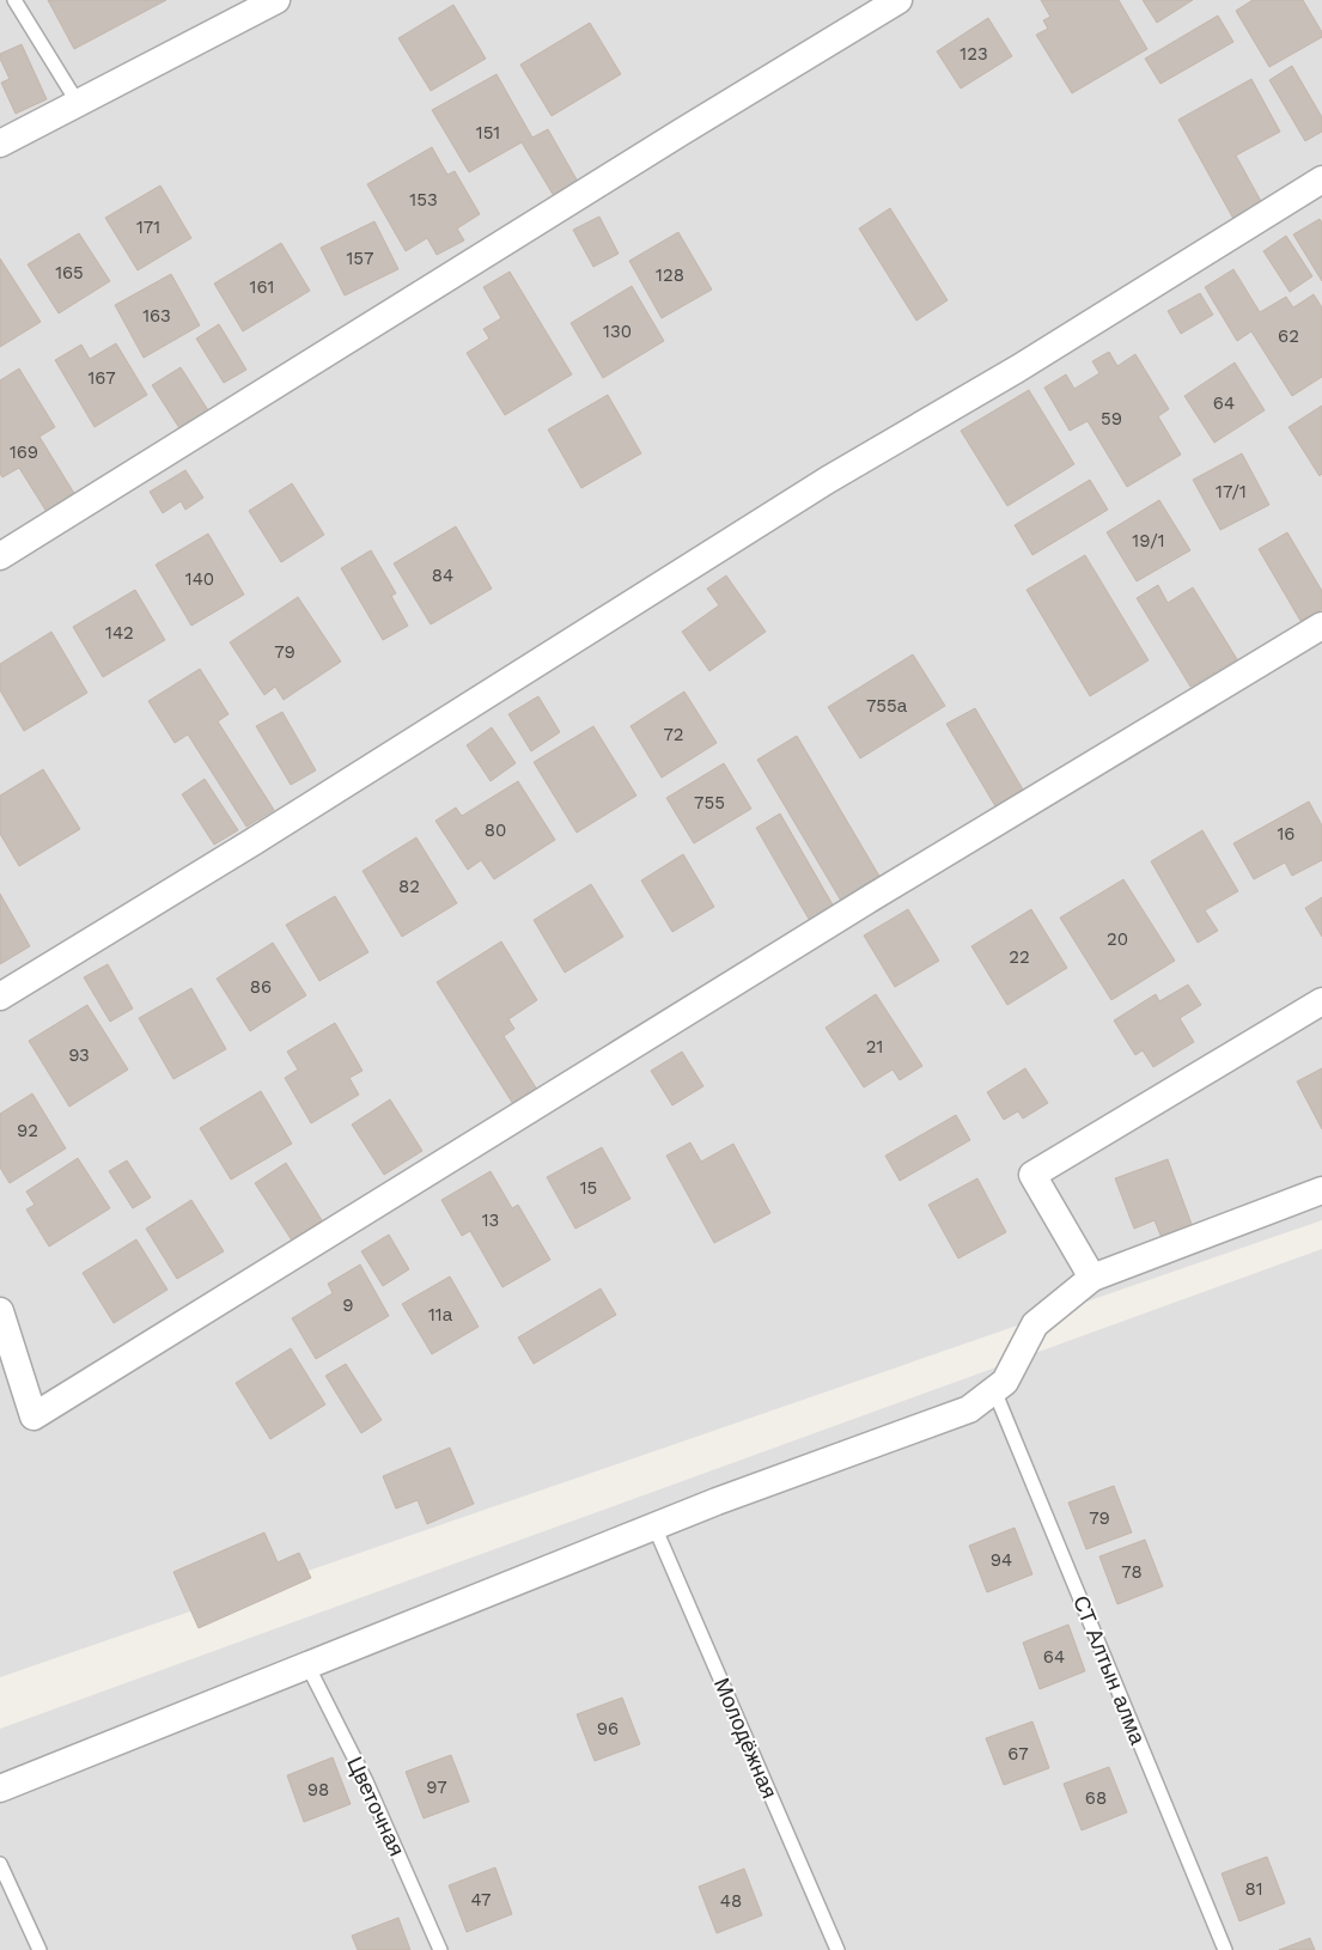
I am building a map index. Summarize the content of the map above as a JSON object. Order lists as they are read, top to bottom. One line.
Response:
{"streets":{"lane":["СТ Алтын алма","Молодёжная","Цветочная"]},"house_numbers":["123","151","153","171","157","165","128","161","163","130","62","167","64","59","169","17/1","19/1","84","140","142","79","755а","72","755","80","16","82","20","22","86","21","93","92","15","13","9","11а","79","94","78","64","96","67","97","98","68","81","47","48"]}
